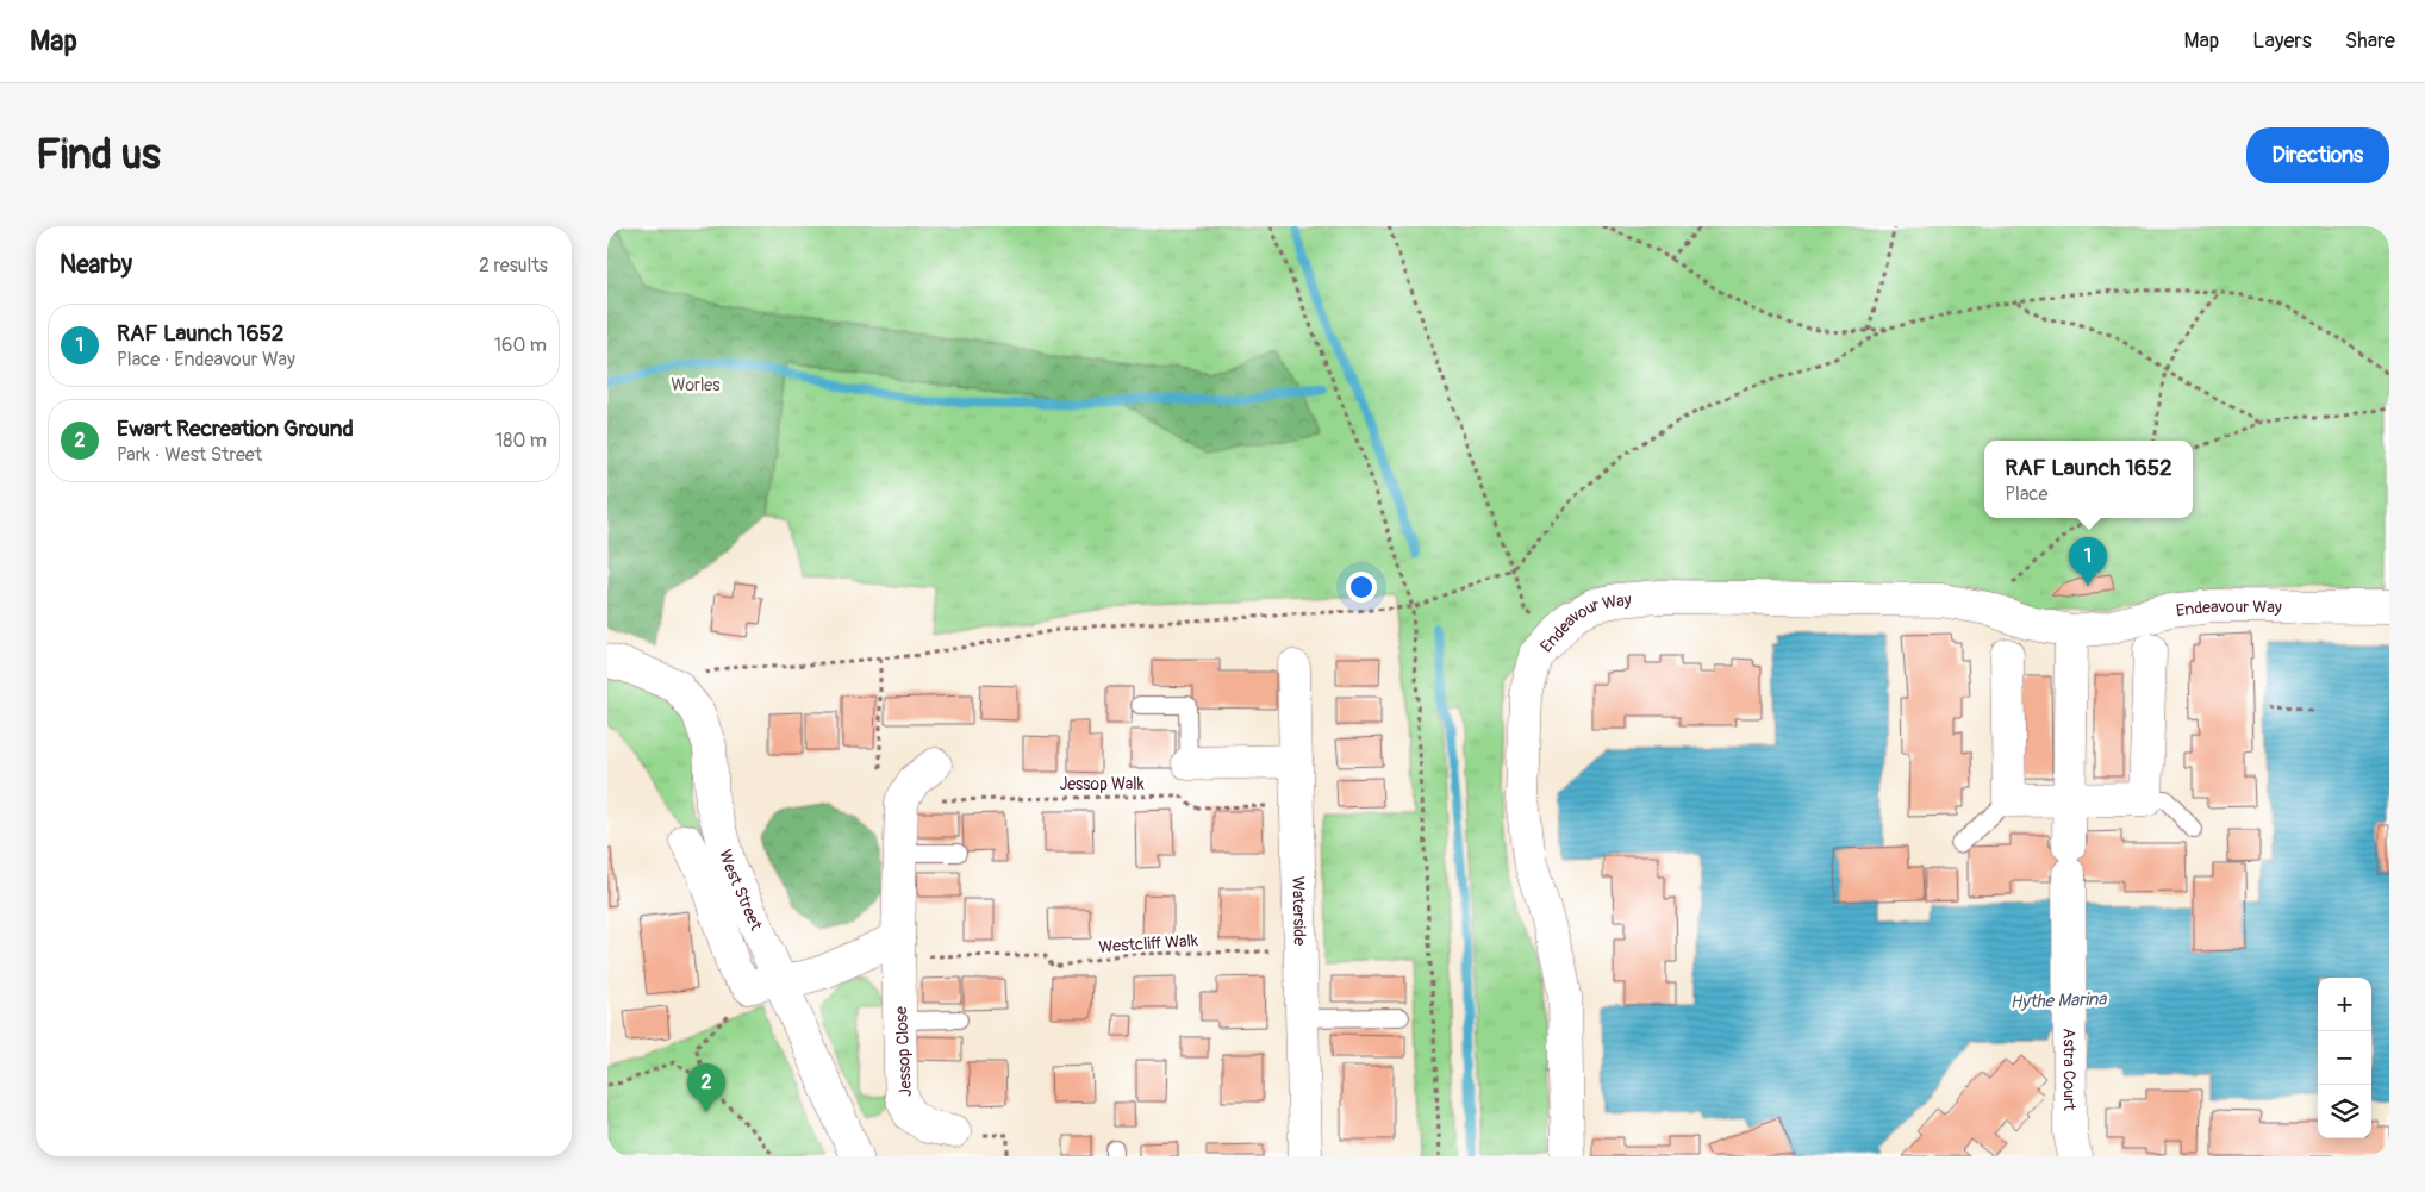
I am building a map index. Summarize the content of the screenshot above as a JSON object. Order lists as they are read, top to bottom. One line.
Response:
{"streets":{"street":["Endeavour Way","West Street","Waterside","Jessop Close","Astra Court"],"path":["Jessop Walk","Westcliff Walk"]},"crossings":[["Jessop Walk","Waterside"],["Jessop Walk","Jessop Close"],["Waterside","Westcliff Walk"],["Westcliff Walk","Jessop Close"]],"water":["Hythe Marina"],"parks":["Worles"],"page":{"header":"Map","nav":["Map","Layers","Share"],"buttons":"Directions","title":"Find us","heading":["Nearby","2 results"],"list":[{"mark":"1","name":"RAF Launch 1652","note":"Place · Endeavour Way","value":"160 m"},{"mark":"2","name":"Ewart Recreation Ground","note":"Park · West Street","value":"180 m"}],"popup":["RAF Launch 1652","Place"],"pins":["1","2"],"map_buttons":["+","−"]}}
